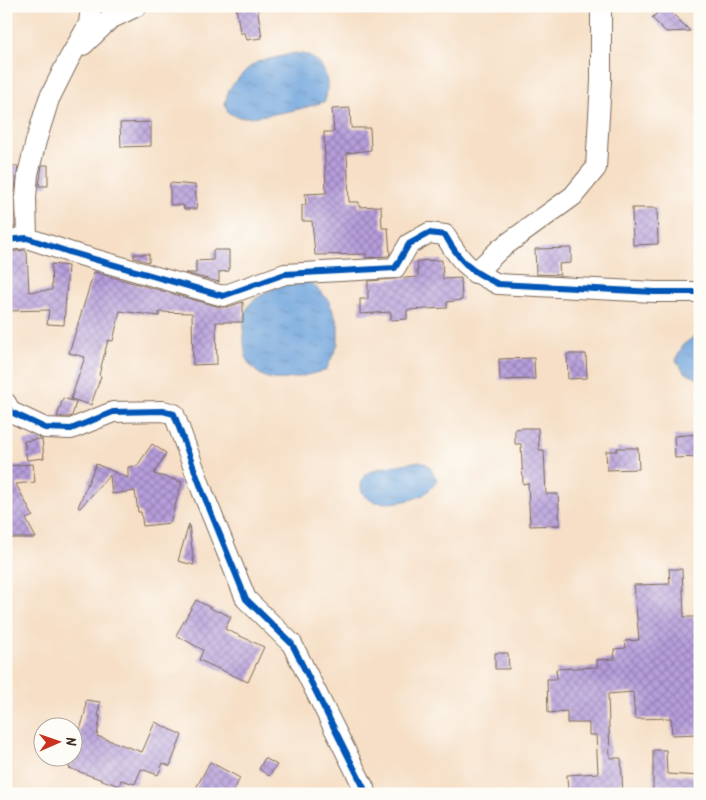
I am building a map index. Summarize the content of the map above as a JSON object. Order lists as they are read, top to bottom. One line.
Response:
{"north":"right"}
